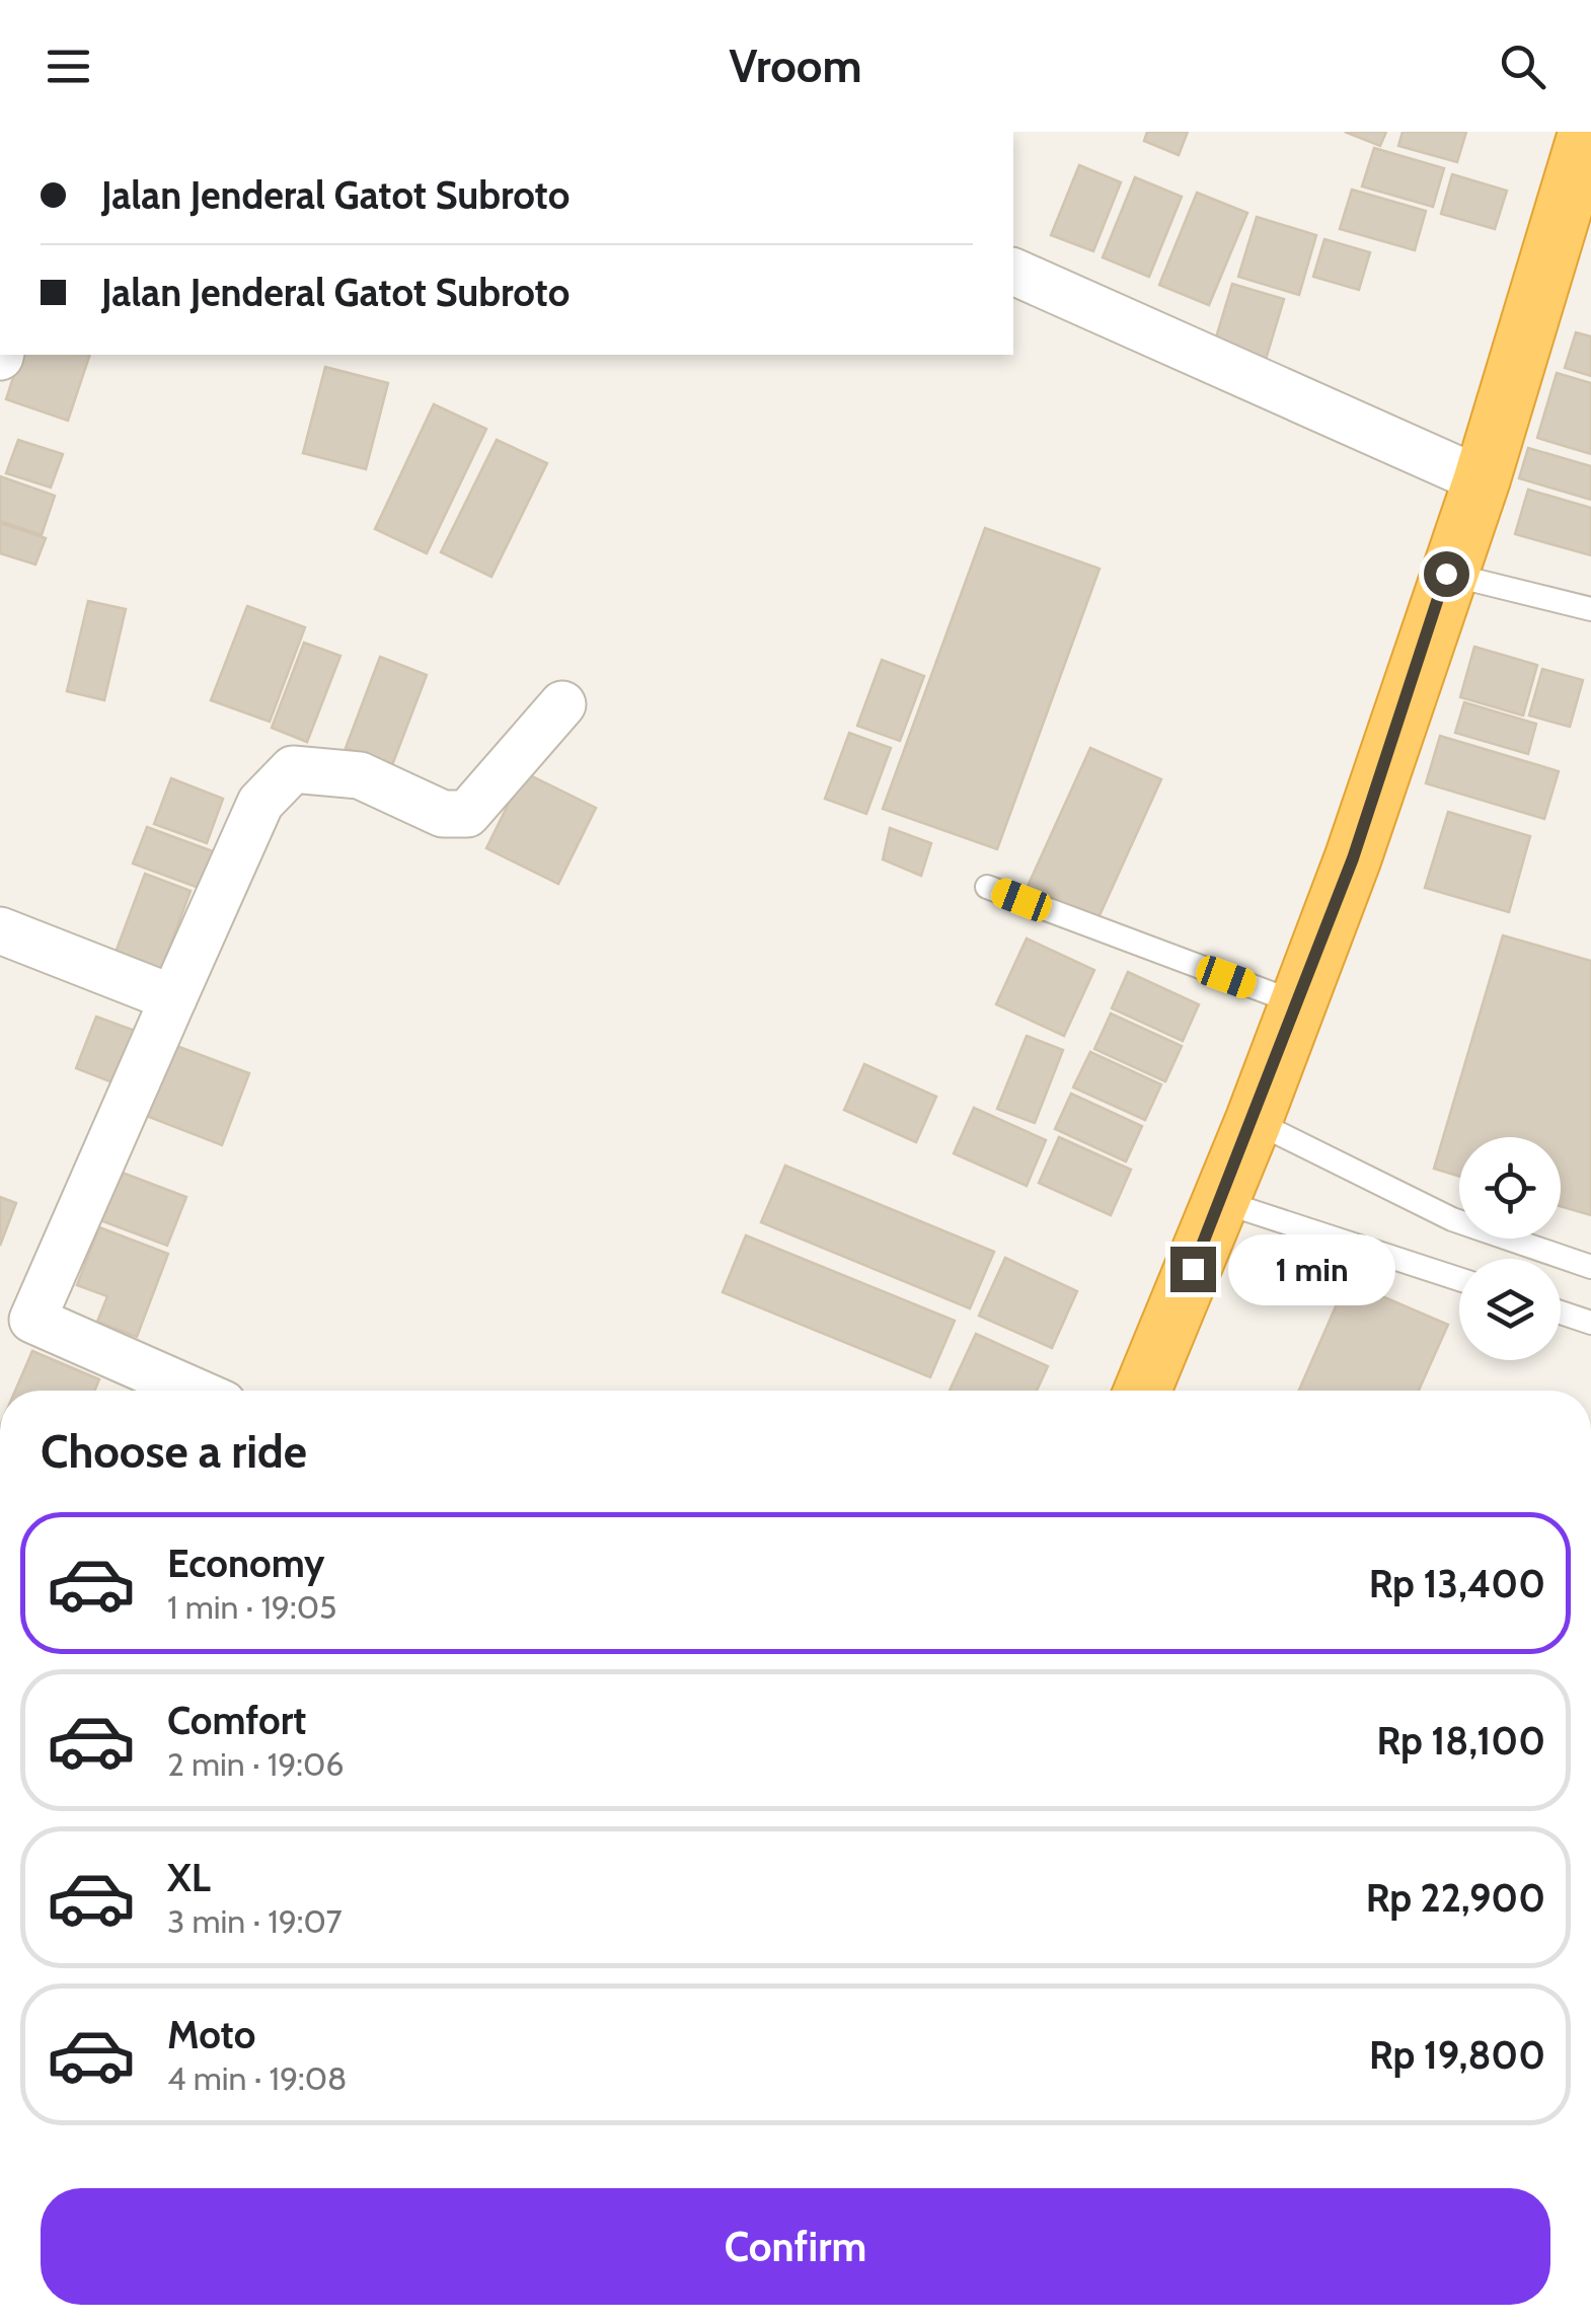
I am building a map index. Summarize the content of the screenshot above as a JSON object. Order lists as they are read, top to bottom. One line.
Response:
{"page":{"header":"Vroom","banner":["Jalan Jenderal Gatot Subroto","Jalan Jenderal Gatot Subroto"],"bubble":"1 min","heading":"Choose a ride","list":[{"name":"Economy","note":"1 min · 19:05","value":"Rp 13,400"},{"name":"Comfort","note":"2 min · 19:06","value":"Rp 18,100"},{"name":"XL","note":"3 min · 19:07","value":"Rp 22,900"},{"name":"Moto","note":"4 min · 19:08","value":"Rp 19,800"}],"buttons":"Confirm"}}
